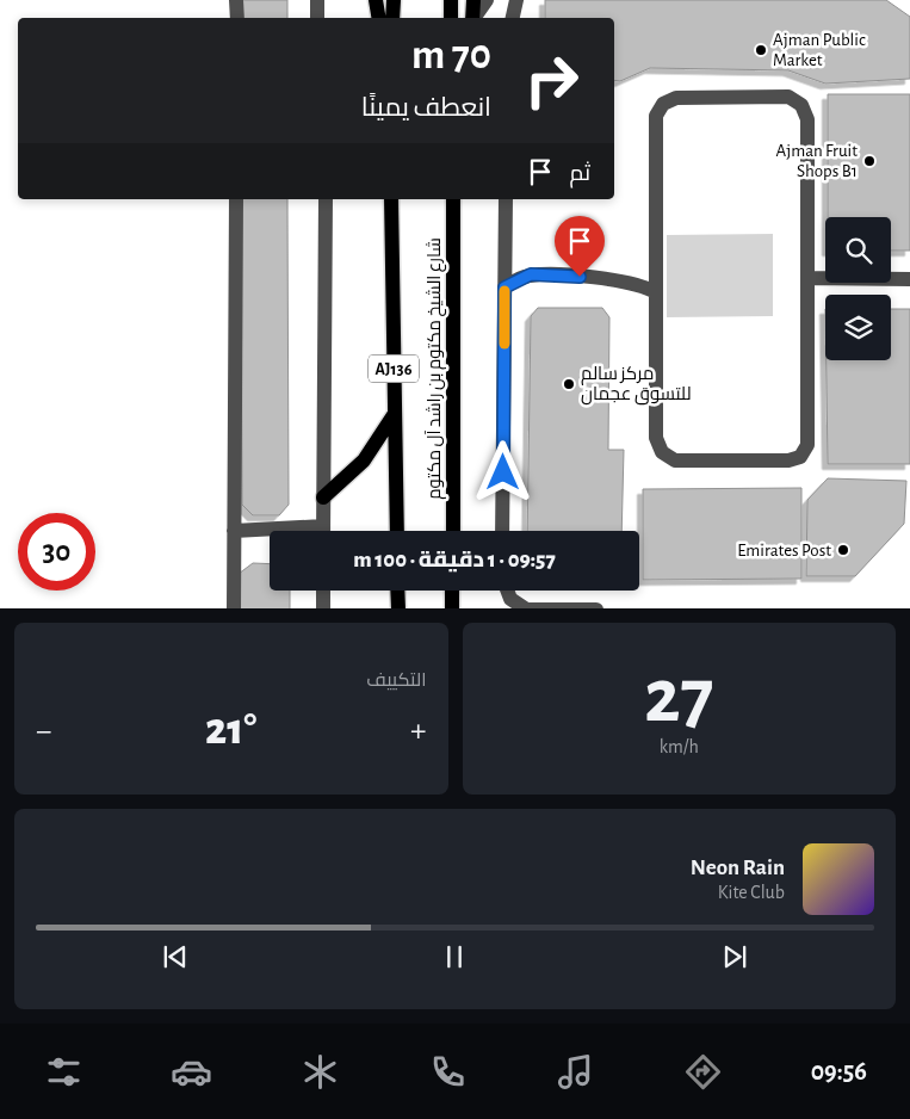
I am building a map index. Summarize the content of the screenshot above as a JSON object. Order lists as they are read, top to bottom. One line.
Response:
{"streets":{"main road":["AJ136","شارع الشيخ مكتوم بن راشد آل مكتوم"]},"places":["Ajman Public Market","Ajman Fruit Shops B1","مركز سالم للتسوق عجمان","Emirates Post"],"page":{"turn":["70 m","انعطف يمينًا"],"then":"ثم","limit":"30","trip":"09:57 · 1 دقيقة · 100 m","tile":[["27","km/h"],"التكييف"],"heat":["−","21°","+"],"song":["Neon Rain","Kite Club"],"tabs":"09:56"}}
